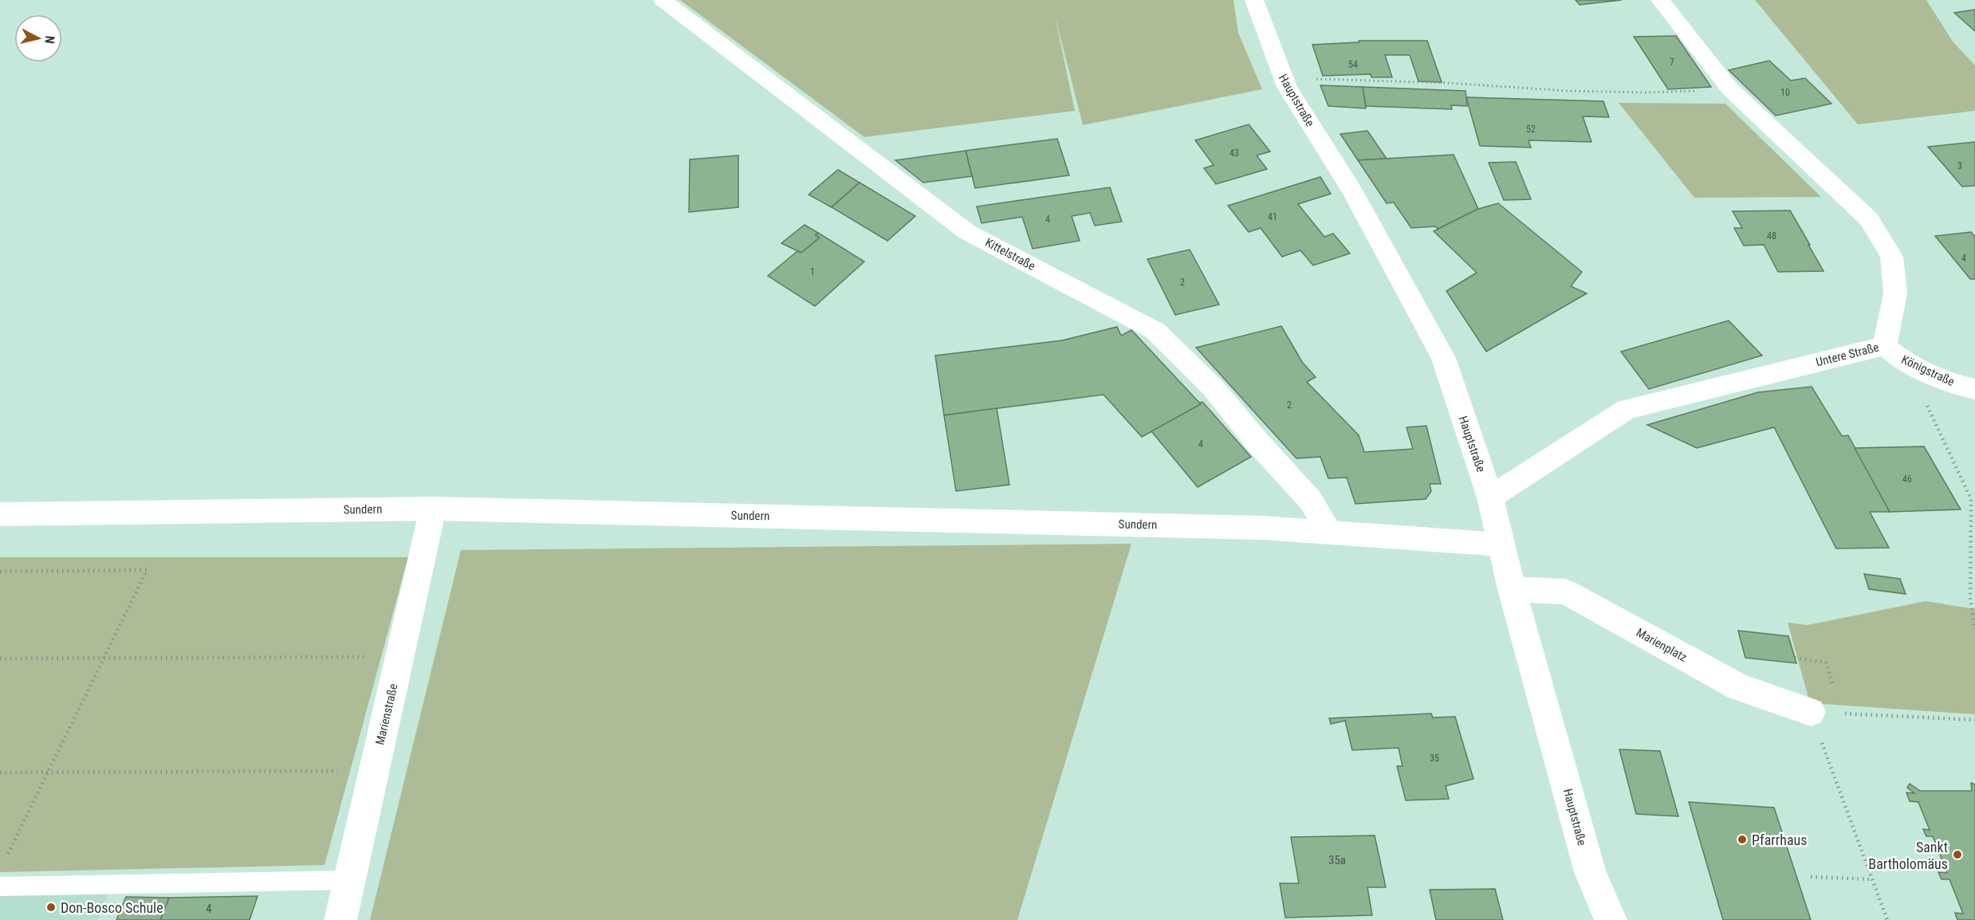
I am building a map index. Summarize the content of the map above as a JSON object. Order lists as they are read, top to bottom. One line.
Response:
{"streets":{"street":["Hauptstraße","Kittelstraße","Untere Straße","Königstraße","Sundern","Marienplatz","Marienstraße"]},"crossings":[["Hauptstraße","Untere Straße"],["Hauptstraße","Sundern"],["Hauptstraße","Marienplatz"],["Kittelstraße","Sundern"],["Untere Straße","Königstraße"],["Sundern","Marienstraße"]],"places":["Pfarrhaus","Sankt Bartholomäus","Don-Bosco Schule"],"house_numbers":["7","54","10","52","43","3","41","4","48","4","1","2","2","4","46","35","35a","4"],"north":"right"}
